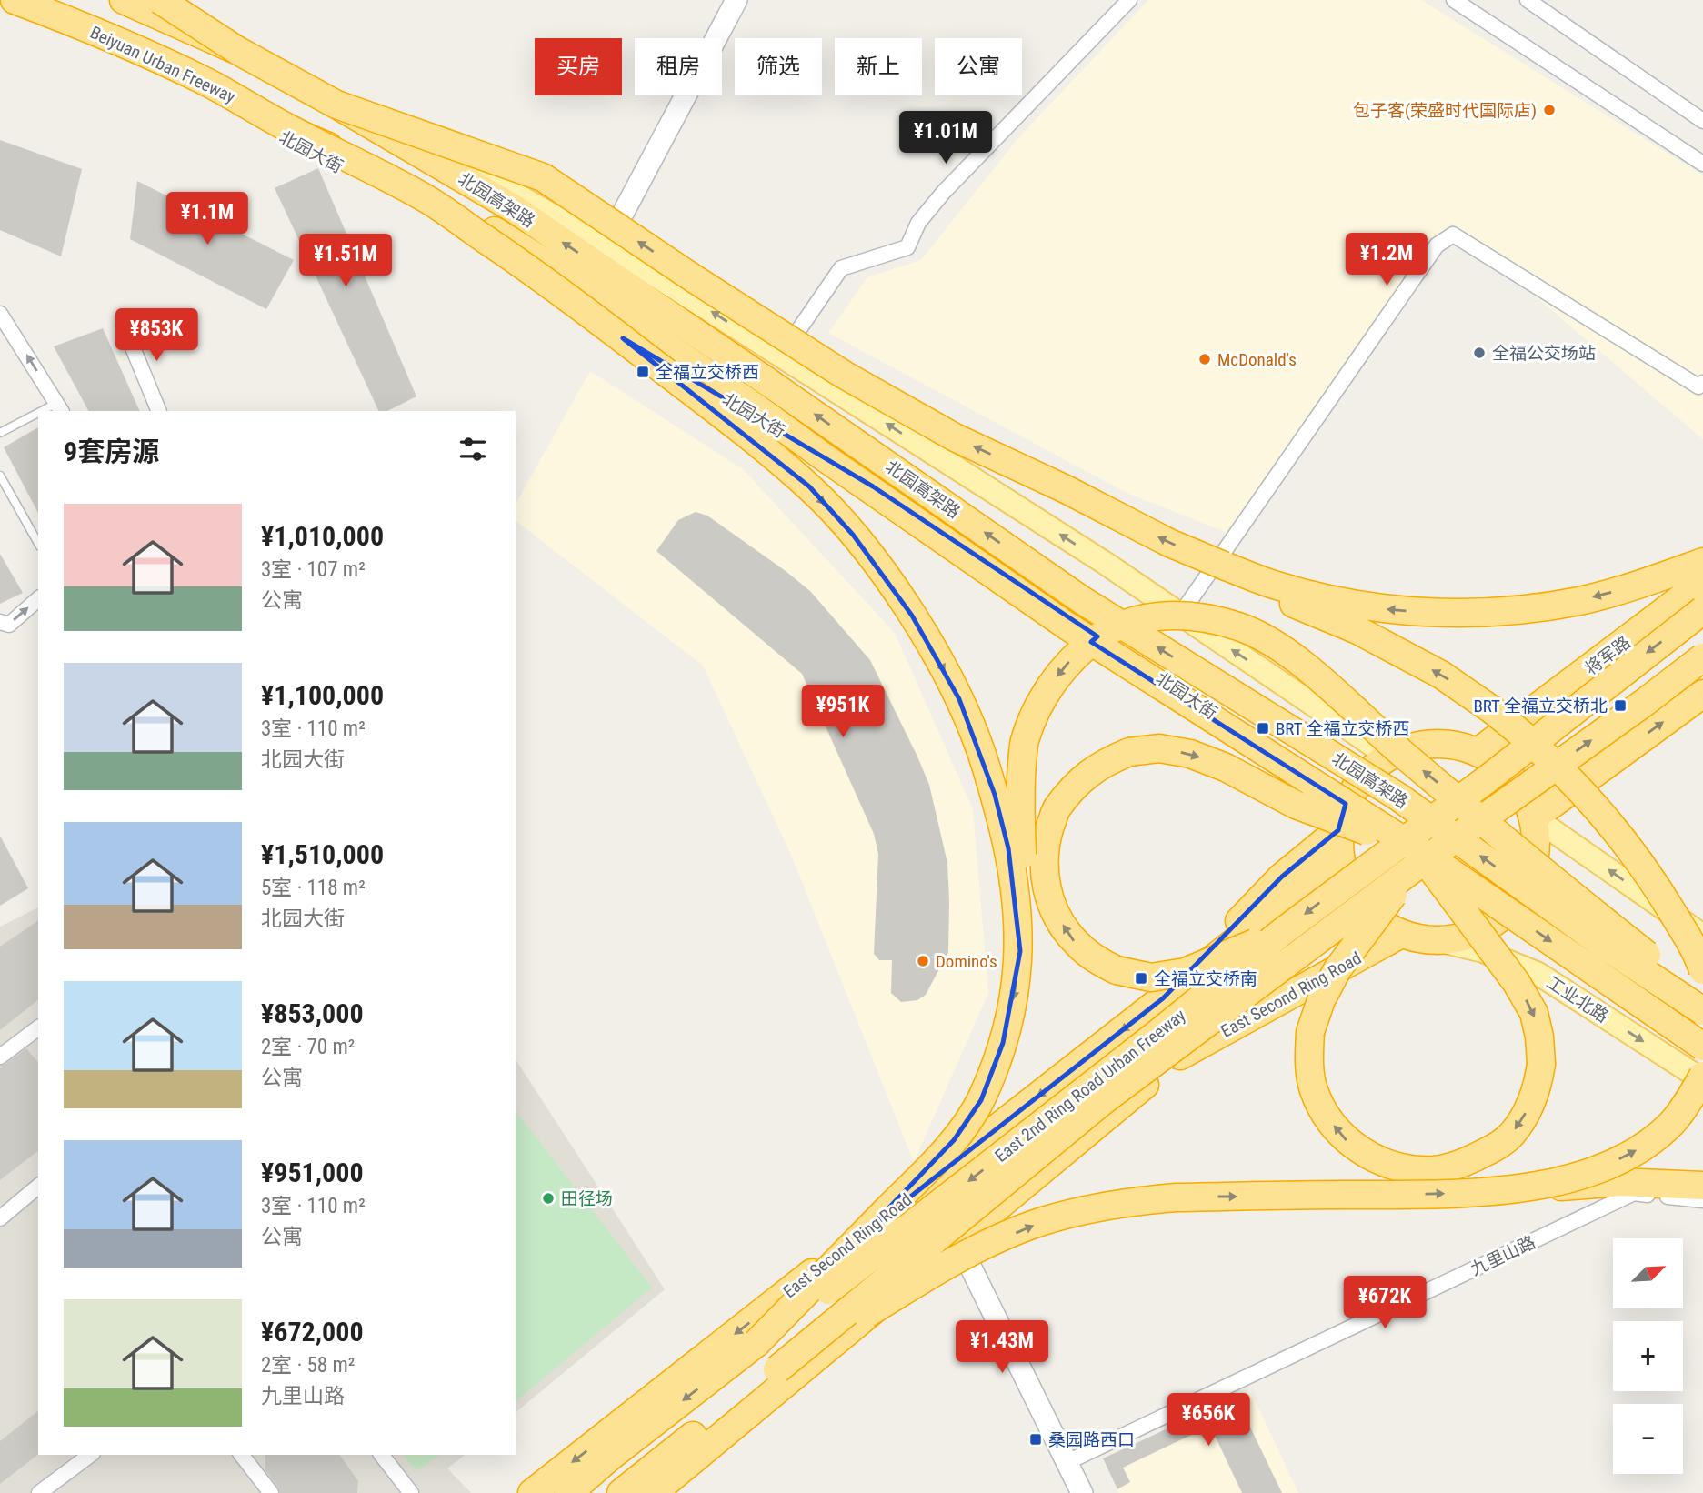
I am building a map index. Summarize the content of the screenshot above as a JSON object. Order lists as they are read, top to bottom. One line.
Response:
{"streets":{"highway":["Beiyuan Urban Freeway","北园高架路","将军路","East Second Ring Road","East 2nd Ring Road Urban Freeway"],"main road":["北园大街","工业北路"],"street":["九里山路"]},"crossings":[["Beiyuan Urban Freeway","北园高架路"],["北园大街","将军路"],["北园大街","East Second Ring Road"],["北园大街","工业北路"],["北园高架路","East 2nd Ring Road Urban Freeway"],["将军路","East Second Ring Road"],["将军路","工业北路"],["East Second Ring Road","工业北路"]],"places":{"other":["包子客(荣盛时代国际店)","全福公交场站","McDonald's","Domino's","田径场"],"transit":["全福立交桥西","BRT 全福立交桥北","BRT 全福立交桥西","全福立交桥南","桑园路西口"]},"north":"top right","page":{"chip":["买房","租房","筛选","新上","公寓"],"price":["¥1.01M","¥1.1M","¥1.2M","¥1.51M","¥853K","¥951K","¥672K","¥1.43M","¥656K"],"heading":"9套房源","list":[{"name":"¥1,010,000","note":"3室 · 107 m² · 公寓"},{"name":"¥1,100,000","note":"3室 · 110 m² · 北园大街"},{"name":"¥1,510,000","note":"5室 · 118 m² · 北园大街"},{"name":"¥853,000","note":"2室 · 70 m² · 公寓"},{"name":"¥951,000","note":"3室 · 110 m² · 公寓"},{"name":"¥672,000","note":"2室 · 58 m² · 九里山路"}],"map_buttons":["+","−"]}}
